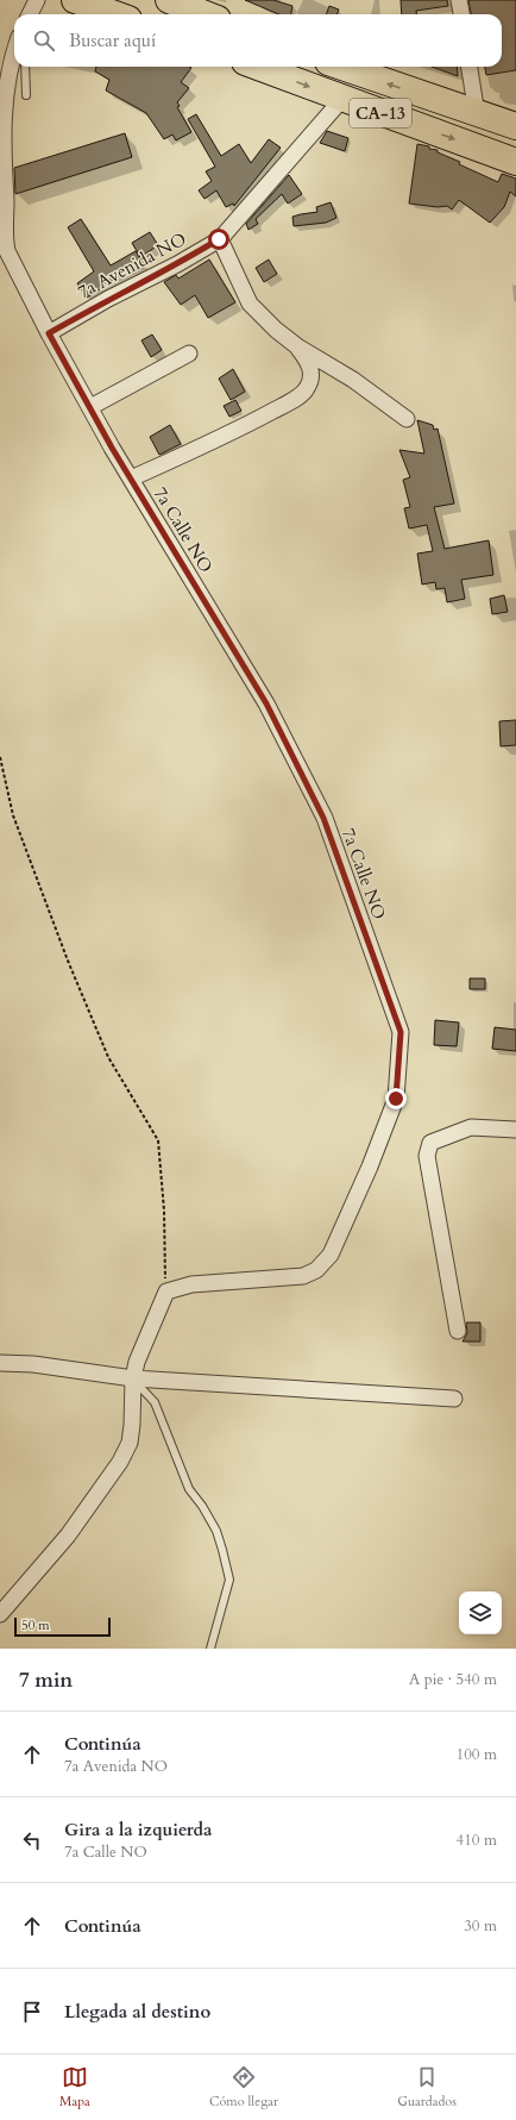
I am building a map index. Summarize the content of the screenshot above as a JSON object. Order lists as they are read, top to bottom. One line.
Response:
{"streets":{"highway":["CA-13"],"street":["7a Avenida NO","7a Calle NO"]},"crossings":[["CA-13","7a Avenida NO"],["7a Avenida NO","7a Calle NO"]],"scale_bar":"50 m","page":{"search":"Buscar aquí","scale":"50 m","heading":["7 min","A pie · 540 m"],"list":[["Continúa","7a Avenida NO","100 m"],["Gira a la izquierda","7a Calle NO","410 m"],["Continúa","30 m"],"Llegada al destino"],"nav":["Mapa","Cómo llegar","Guardados"]}}
